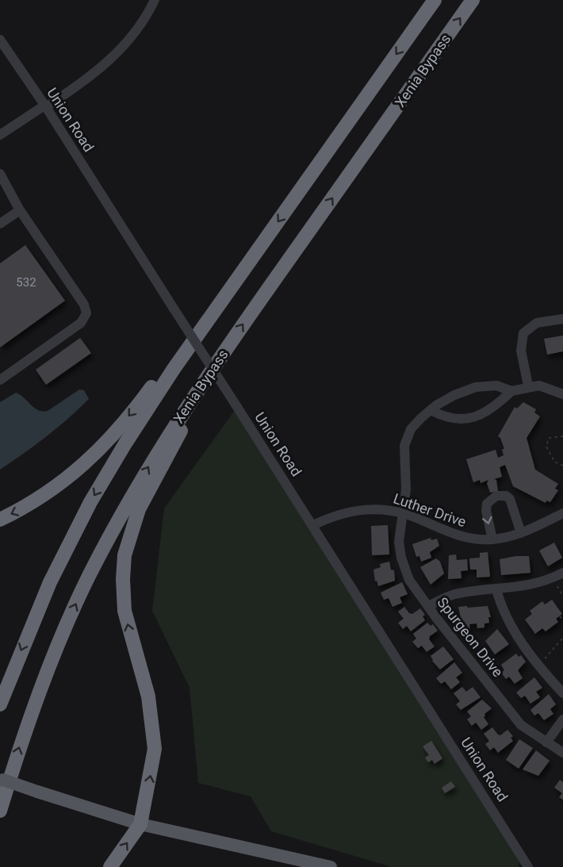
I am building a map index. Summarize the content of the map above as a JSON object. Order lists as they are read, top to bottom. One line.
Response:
{"streets":{"highway":["Xenia Bypass"],"street":["Union Road","Luther Drive","Spurgeon Drive"]},"crossings":[["Union Road","Luther Drive"],["Luther Drive","Spurgeon Drive"]],"house_numbers":["532"]}
